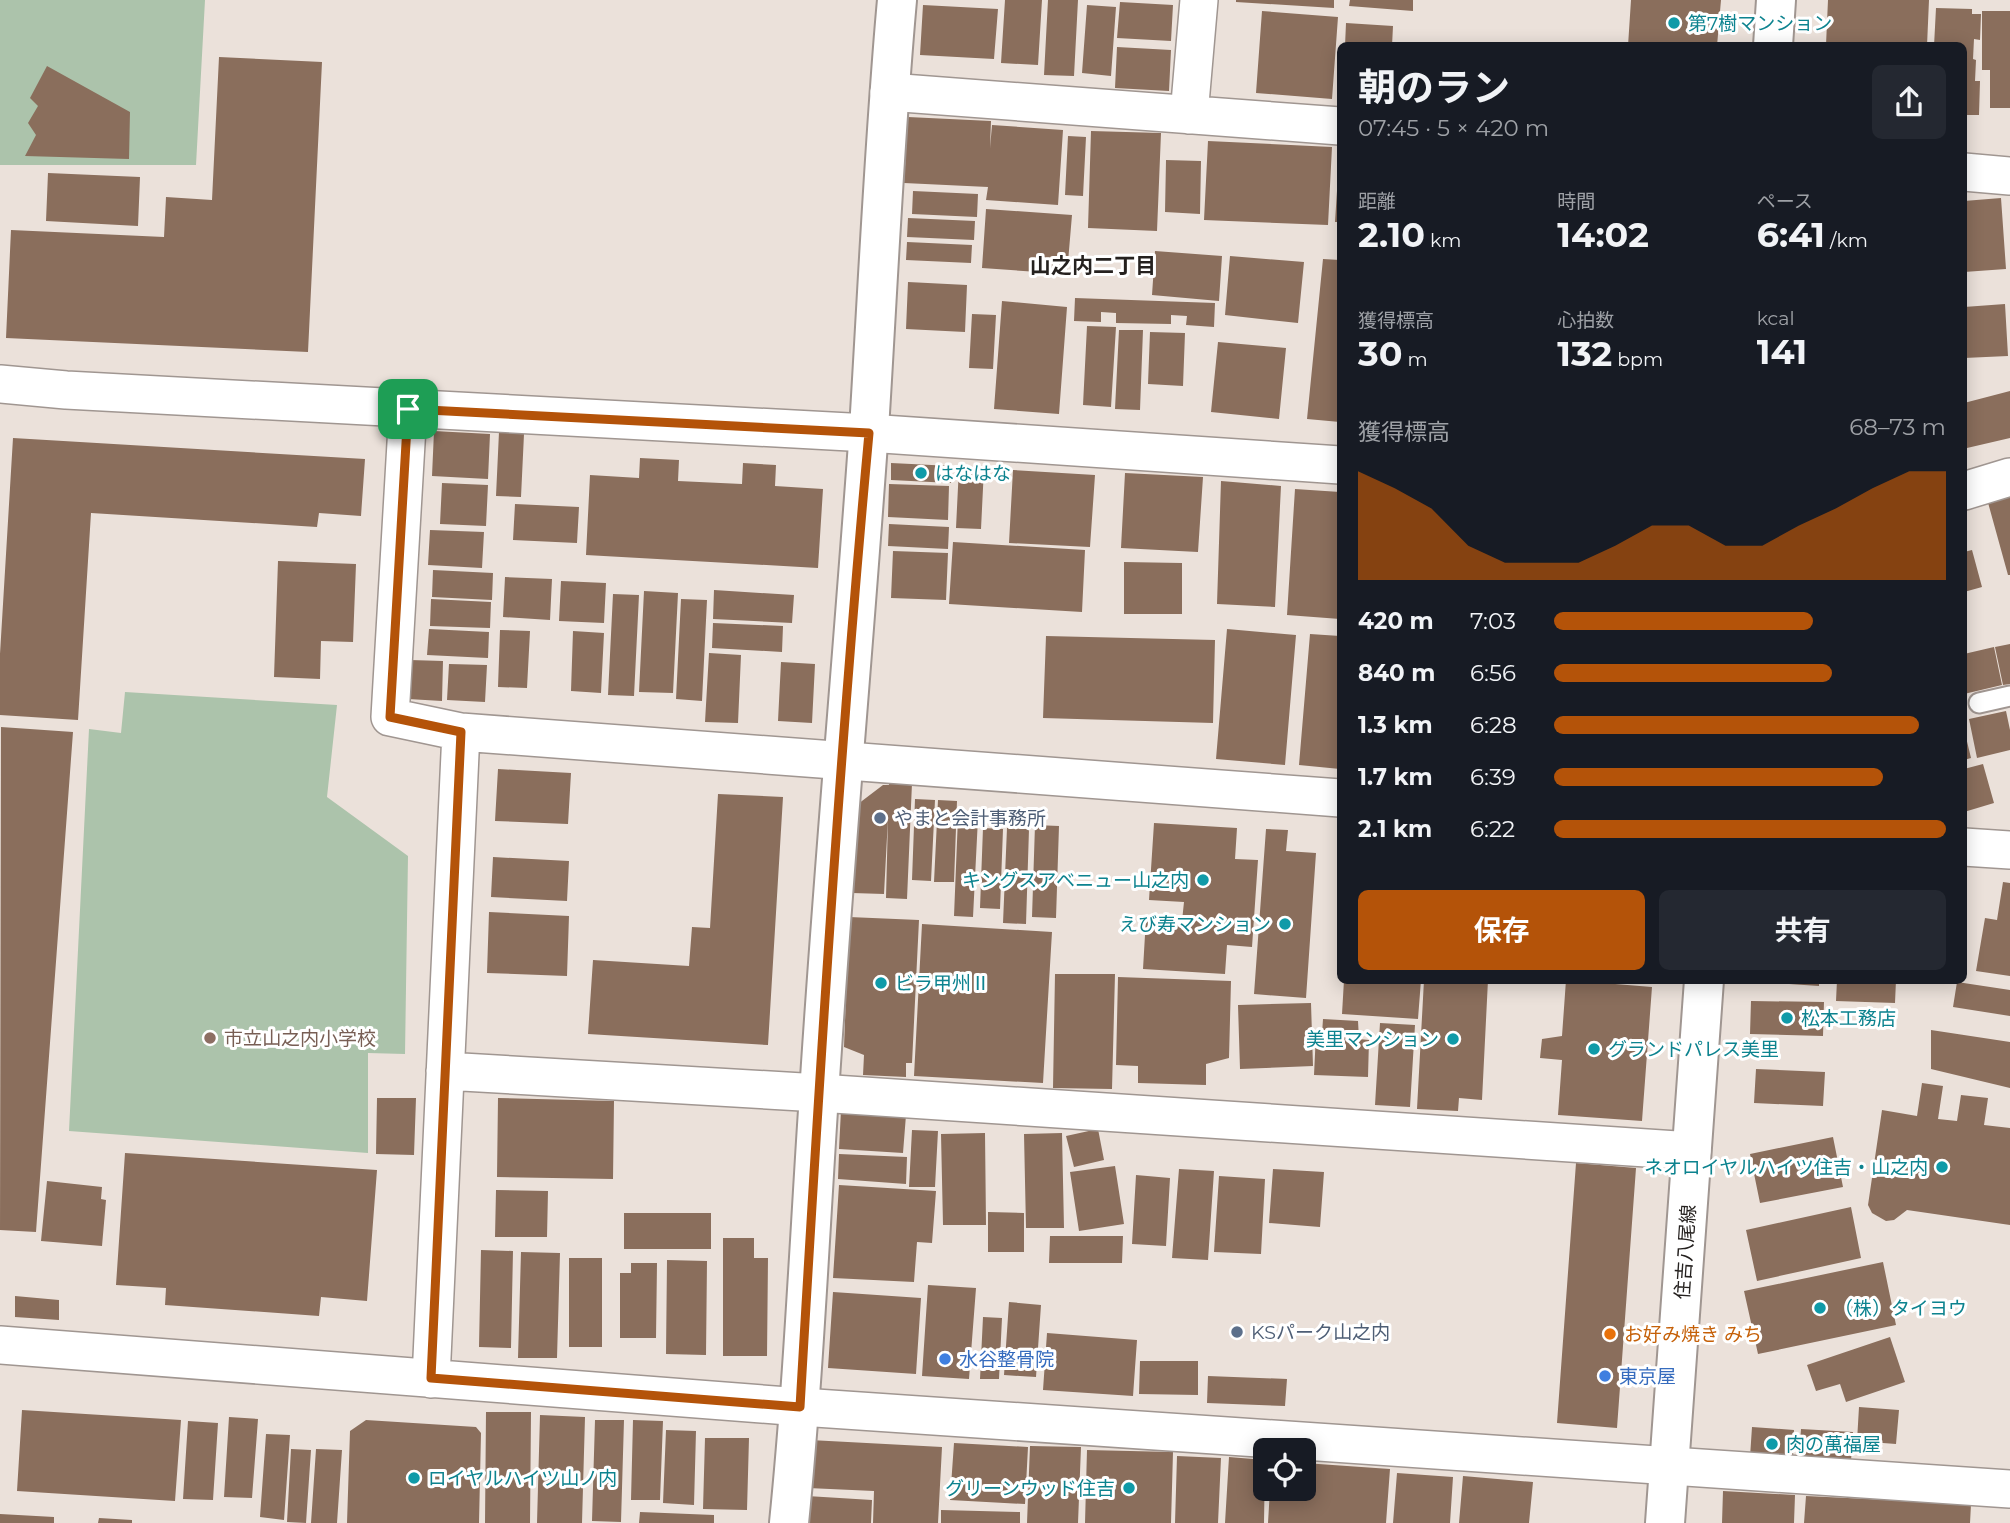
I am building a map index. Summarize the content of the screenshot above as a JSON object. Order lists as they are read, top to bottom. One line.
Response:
{"streets":{"street":["住吉八尾線"]},"districts":["山之内二丁目"],"places":["第7樹マンション","はなはな","やまと会計事務所","キングスアベニュー山之内","えび寿マンション","ビラ甲州Ⅱ","松本工務店","市立山之内小学校","美里マンション","グランドパレス美里","ネオロイヤルハイツ住吉・山之内","（株）タイヨウ","KSパーク山之内","お好み焼き みち","水谷整骨院","東京屋","肉の萬福屋","ロイヤルハイツ山ノ内","グリーンウッド住吉"],"page":{"heading":["朝のラン","07:45 · 5 × 420 m"],"stats":[["距離","2.10 km"],["時間","14:02"],["ペース","6:41 /km"],["獲得標高","30 m"],["心拍数","132 bpm"],["kcal","141"]],"chart":["獲得標高","68–73 m"],"list":[{"name":"420 m","note":"7:03"},{"name":"840 m","note":"6:56"},{"name":"1.3 km","note":"6:28"},{"name":"1.7 km","note":"6:39"},{"name":"2.1 km","note":"6:22"}],"buttons":["保存","共有"]}}
